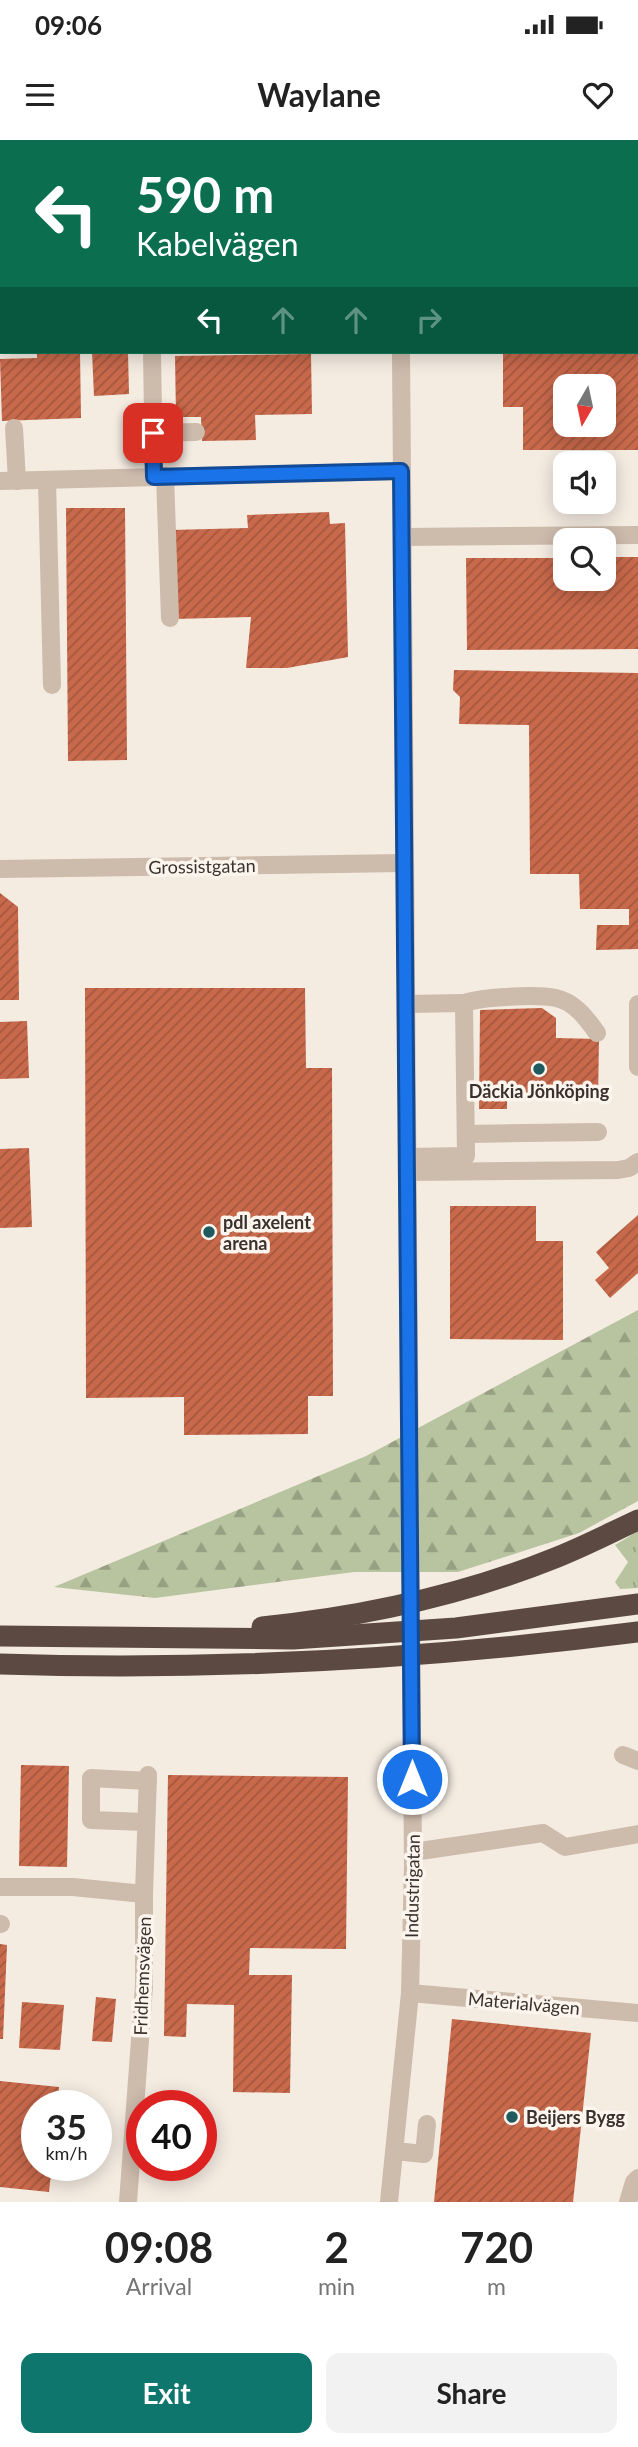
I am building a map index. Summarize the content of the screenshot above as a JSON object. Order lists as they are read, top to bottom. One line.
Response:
{"streets":{"street":["Grossistgatan","Industrigatan","Fridhemsvägen","Materialvägen"]},"crossings":[["Grossistgatan","Industrigatan"],["Industrigatan","Materialvägen"]],"places":["Däckia Jönköping","pdl axelent arena","Beijers Bygg"],"north":"bottom","page":{"status":"09:06","header":"Waylane","turn":["590 m","Kabelvägen"],"speed":"35 km/h","limit":"40","eta":["09:08","Arrival","2","min","720","m"],"buttons":["Exit","Share"]}}
